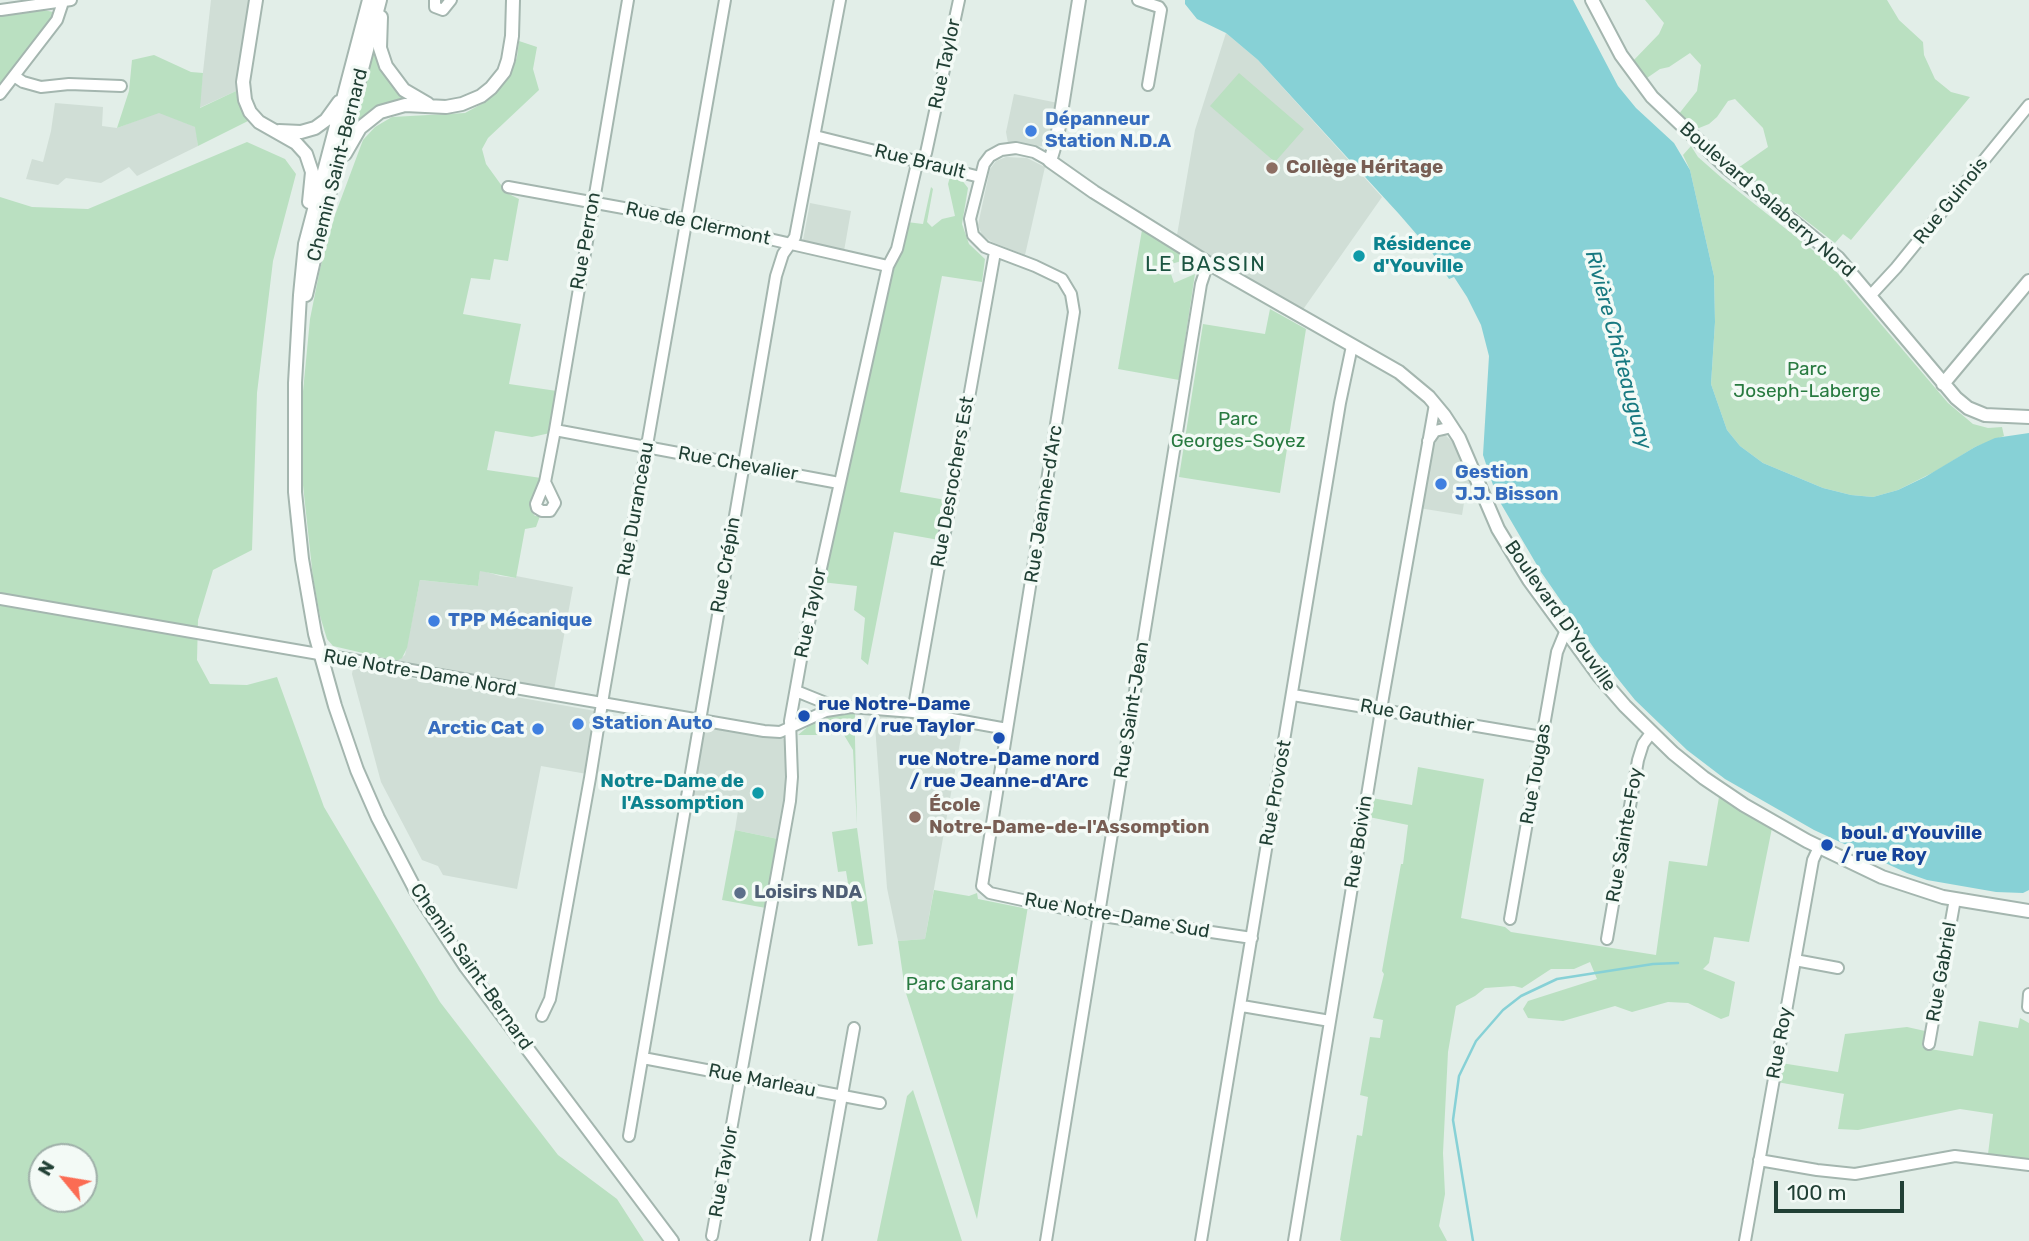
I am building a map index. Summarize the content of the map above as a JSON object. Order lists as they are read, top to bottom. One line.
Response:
{"streets":{"street":["Rue Taylor","Rue Brault","Chemin Saint-Bernard","Boulevard Salaberry Nord","Rue Guinois","Rue de Clermont","Rue Perron","Rue Chevalier","Rue Desrochers Est","Rue Jeanne-d'Arc","Rue Duranceau","Rue Crépin","Boulevard D'Youville","Rue Notre-Dame Nord","Rue Saint-Jean","Rue Gauthier","Rue Tougas","Rue Provost","Rue Sainte-Foy","Rue Boivin","Rue Notre-Dame Sud","Rue Gabriel","Rue Roy","Rue Marleau"]},"crossings":[["Rue Taylor","Rue Brault"],["Rue Taylor","Rue de Clermont"],["Rue Taylor","Rue Chevalier"],["Rue Taylor","Rue Notre-Dame Nord"],["Rue Taylor","Rue Marleau"],["Rue Brault","Rue Jeanne-d'Arc"],["Rue Brault","Rue Crépin"],["Rue Brault","Boulevard D'Youville"],["Chemin Saint-Bernard","Rue Notre-Dame Nord"],["Boulevard Salaberry Nord","Rue Guinois"],["Rue de Clermont","Rue Perron"],["Rue de Clermont","Rue Duranceau"],["Rue de Clermont","Rue Crépin"],["Rue Perron","Rue Chevalier"],["Rue Chevalier","Rue Duranceau"],["Rue Chevalier","Rue Crépin"],["Rue Desrochers Est","Rue Jeanne-d'Arc"],["Rue Desrochers Est","Rue Notre-Dame Nord"],["Rue Jeanne-d'Arc","Rue Notre-Dame Nord"],["Rue Jeanne-d'Arc","Rue Notre-Dame Sud"],["Rue Duranceau","Rue Notre-Dame Nord"],["Rue Crépin","Rue Notre-Dame Nord"],["Rue Crépin","Rue Marleau"],["Boulevard D'Youville","Rue Saint-Jean"],["Boulevard D'Youville","Rue Tougas"],["Boulevard D'Youville","Rue Provost"],["Boulevard D'Youville","Rue Sainte-Foy"],["Boulevard D'Youville","Rue Boivin"],["Boulevard D'Youville","Rue Gabriel"],["Boulevard D'Youville","Rue Roy"],["Rue Saint-Jean","Rue Notre-Dame Sud"],["Rue Gauthier","Rue Tougas"],["Rue Gauthier","Rue Provost"],["Rue Gauthier","Rue Boivin"],["Rue Provost","Rue Notre-Dame Sud"]],"districts":["LE BASSIN"],"water":["Rivière Châteauguay"],"parks":["Parc Joseph-Laberge","Parc Georges-Soyez","Parc Garand"],"places":["Dépanneur Station N.D.A","Collège Héritage","Résidence d'Youville","Gestion J.J. Bisson","TPP Mécanique","rue Notre-Dame nord / rue Taylor","Station Auto","Arctic Cat","rue Notre-Dame nord / rue Jeanne-d'Arc","Notre-Dame de l'Assomption","École Notre-Dame-de-l'Assomption","boul. d'Youville / rue Roy","Loisirs NDA"],"scale_bar":"100 m","north":"top left"}
